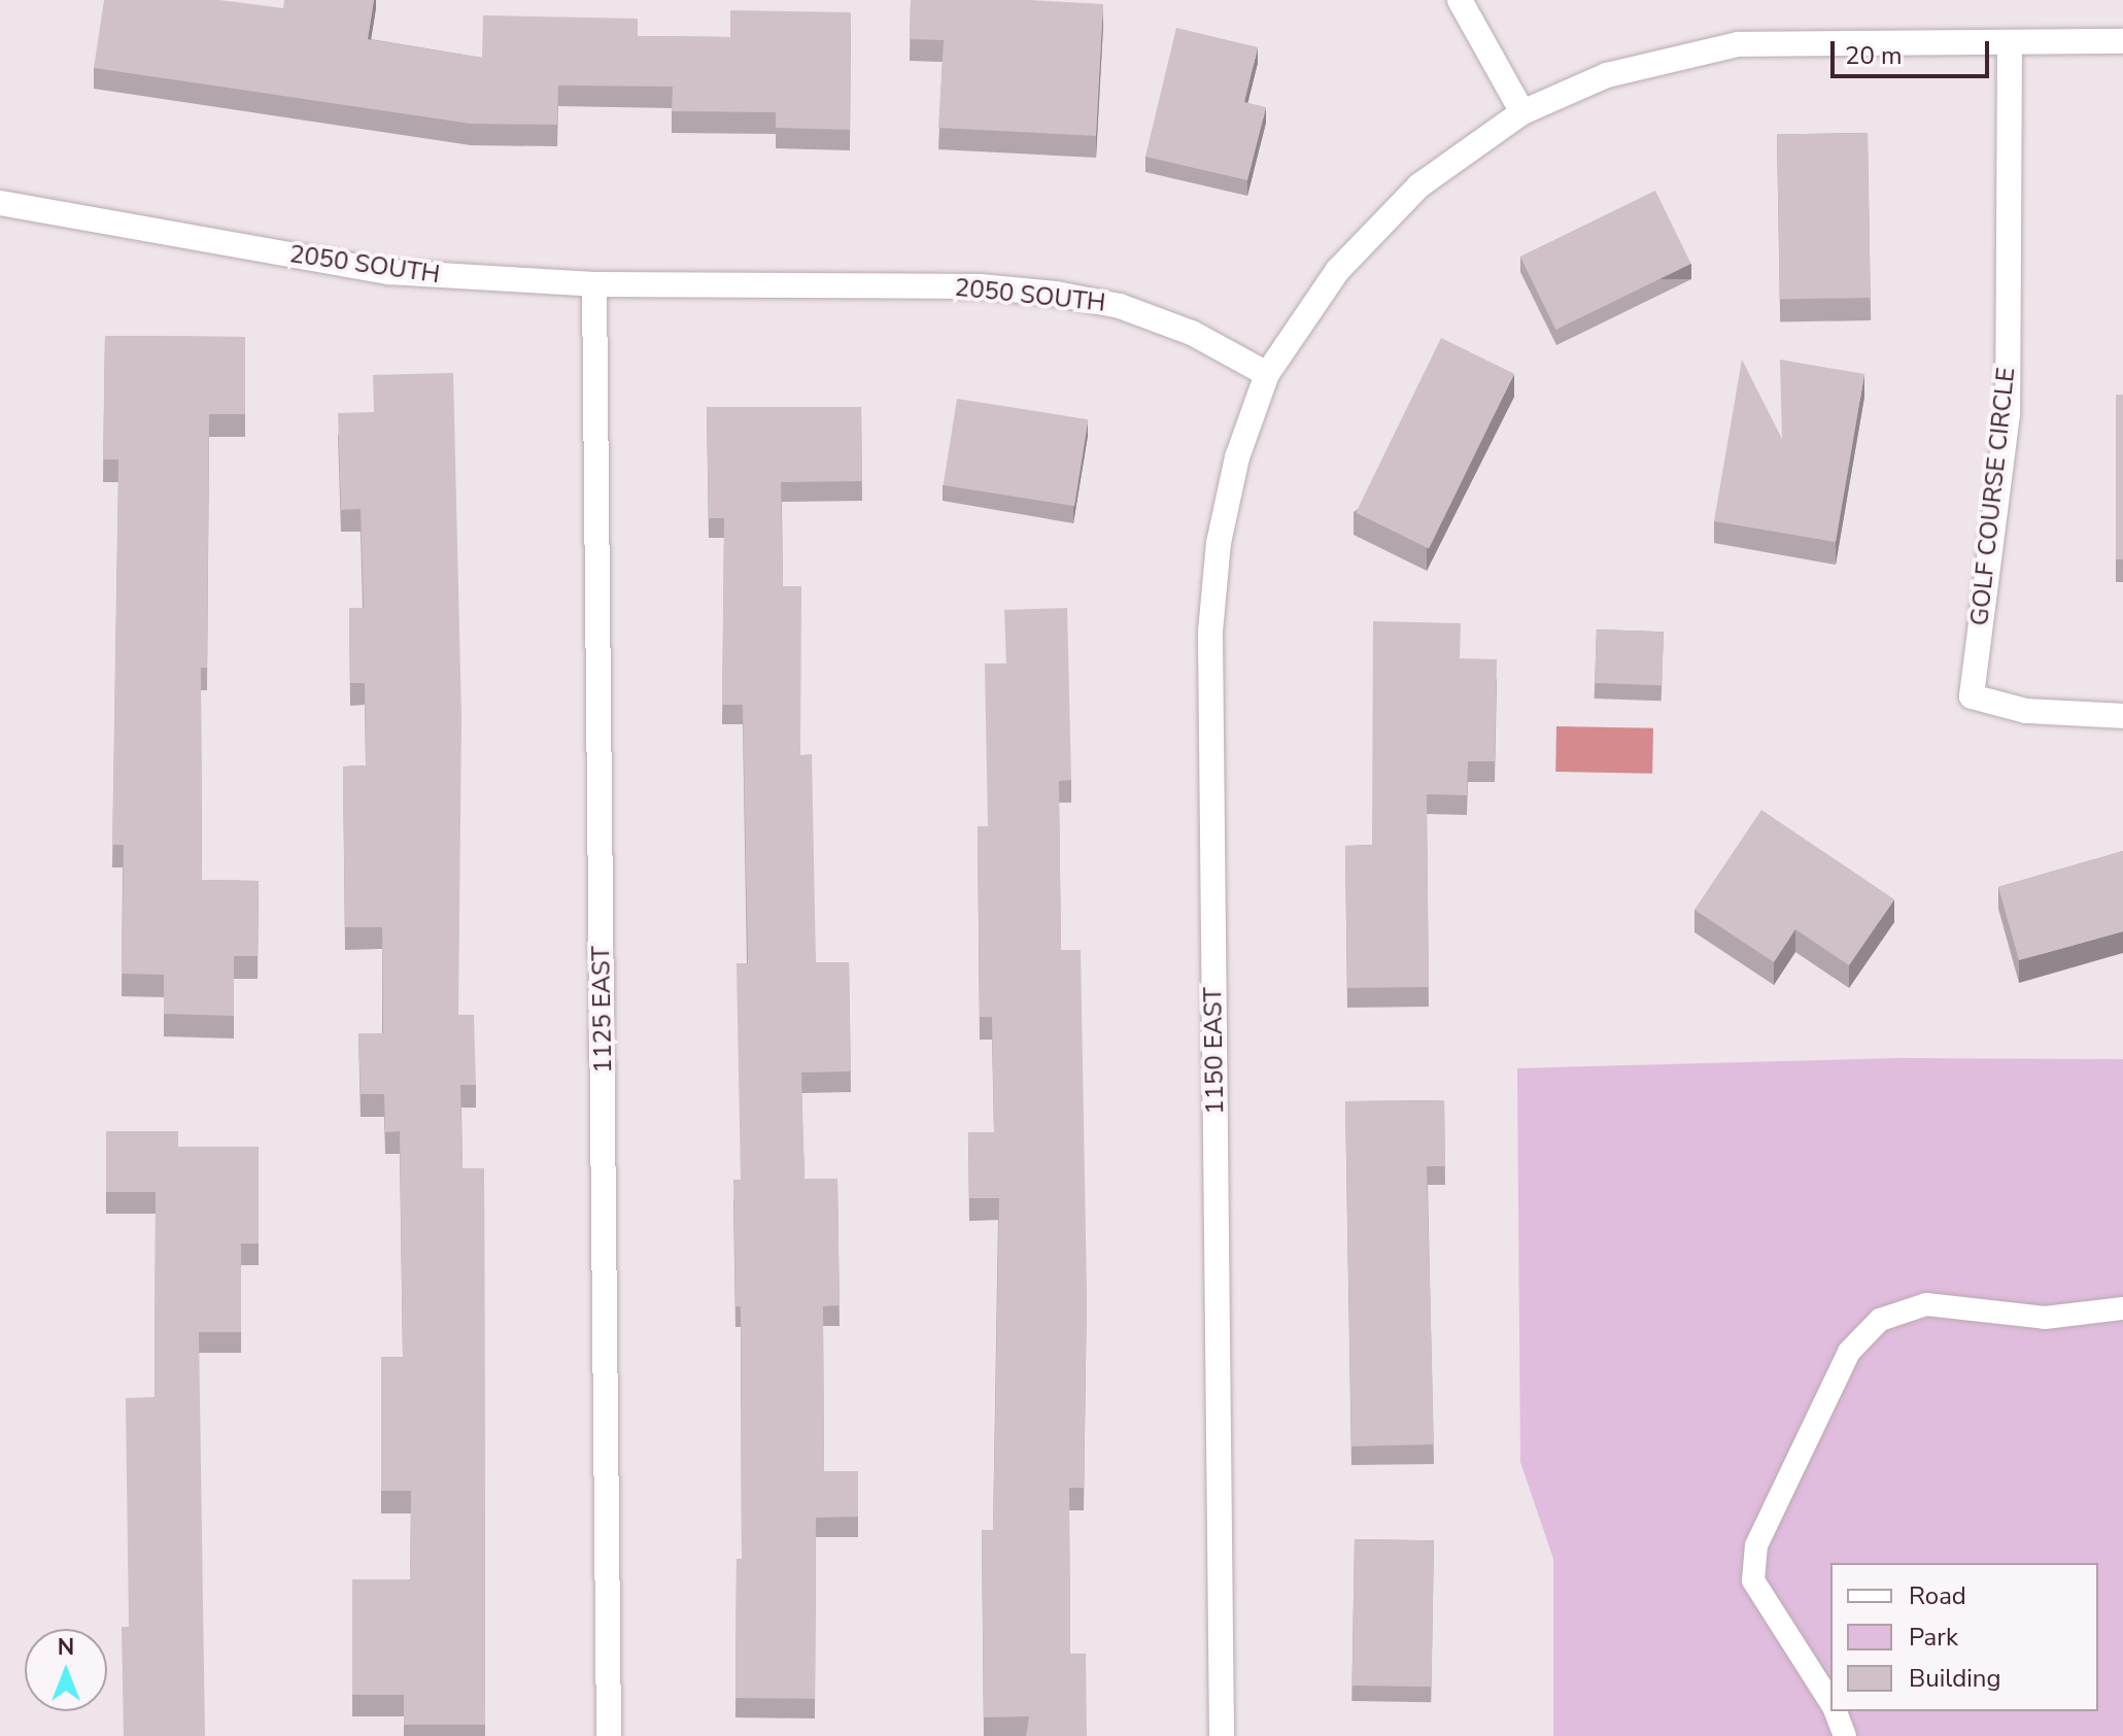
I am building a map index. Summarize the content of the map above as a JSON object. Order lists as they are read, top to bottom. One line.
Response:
{"streets":{"street":["2050 SOUTH","GOLF COURSE CIRCLE","1125 EAST","1150 EAST"]},"crossings":[["2050 SOUTH","1125 EAST"],["2050 SOUTH","1150 EAST"]],"legend":["Road","Park","Building"],"scale_bar":"20 m","north":"top"}
